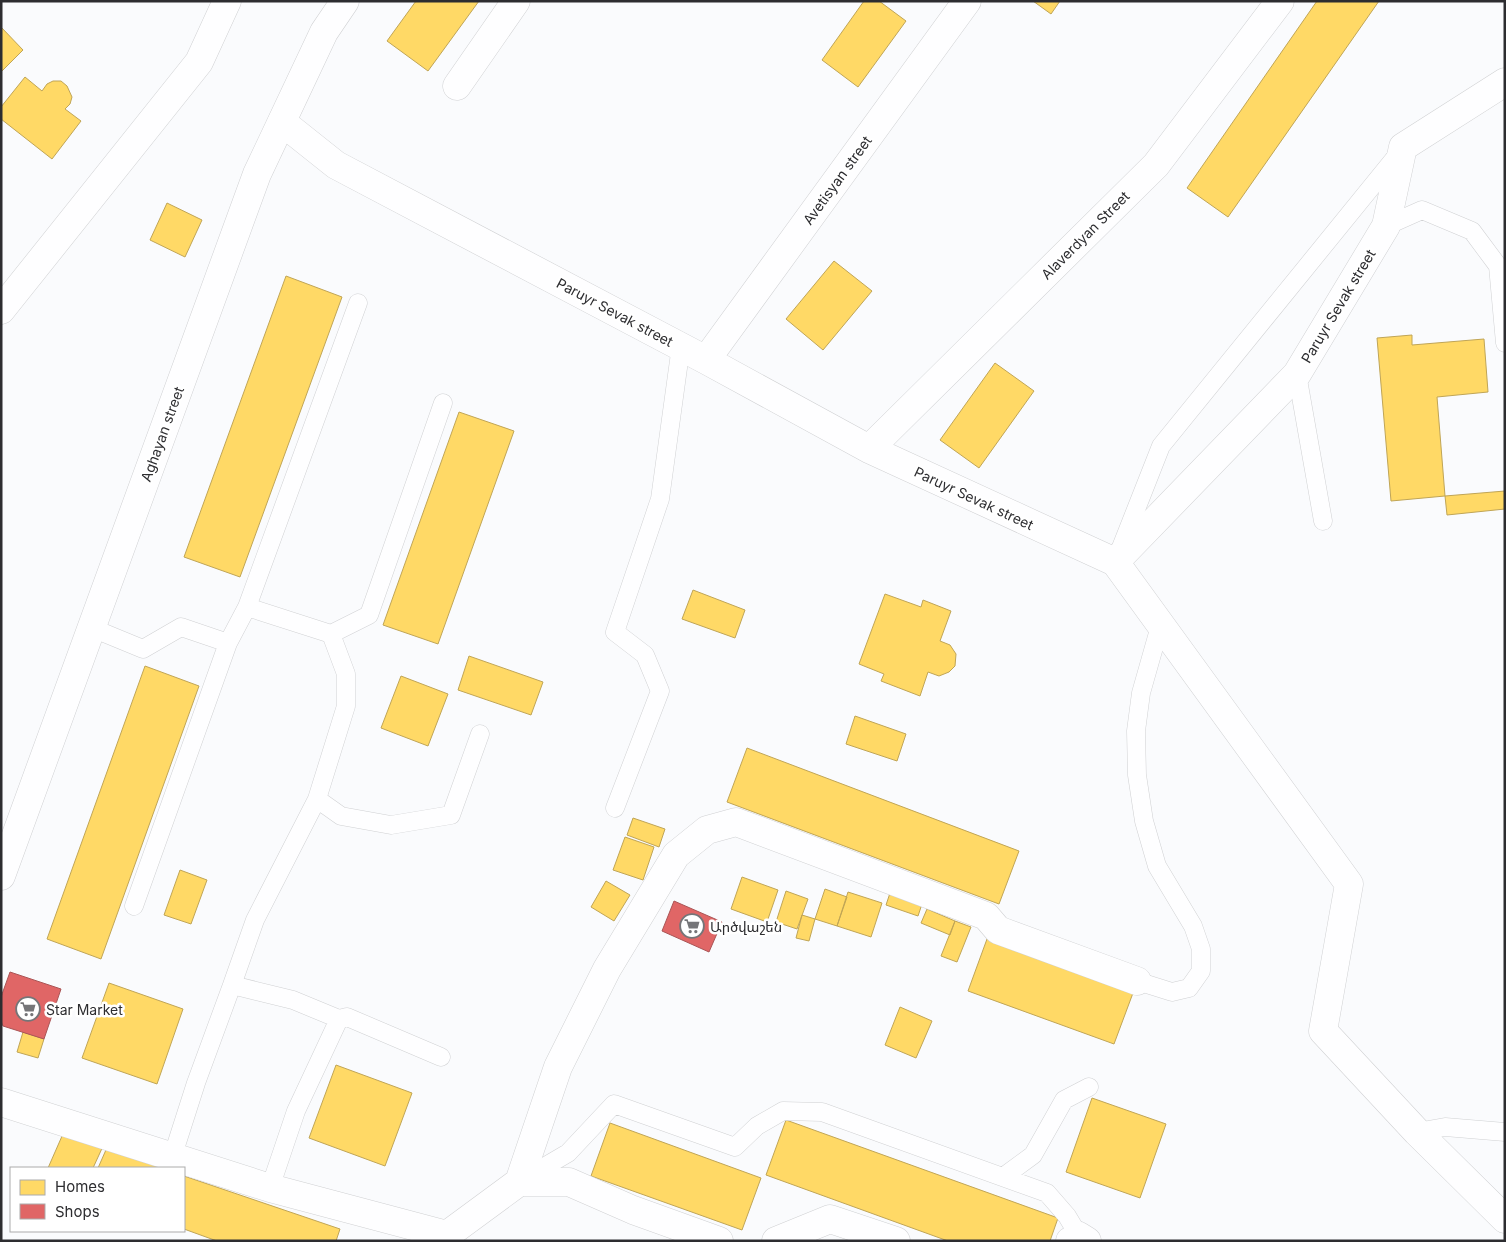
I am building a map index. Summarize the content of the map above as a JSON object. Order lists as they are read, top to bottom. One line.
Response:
{"streets":{"street":["Avetisyan street","Alaverdyan Street","Paruyr Sevak street","Aghayan street"]},"crossings":[["Avetisyan street","Paruyr Sevak street"],["Alaverdyan Street","Paruyr Sevak street"],["Paruyr Sevak street","Aghayan street"]],"places":{"supermarket":["Արծվաշեն","Star Market"]},"legend":["Homes","Shops"]}
